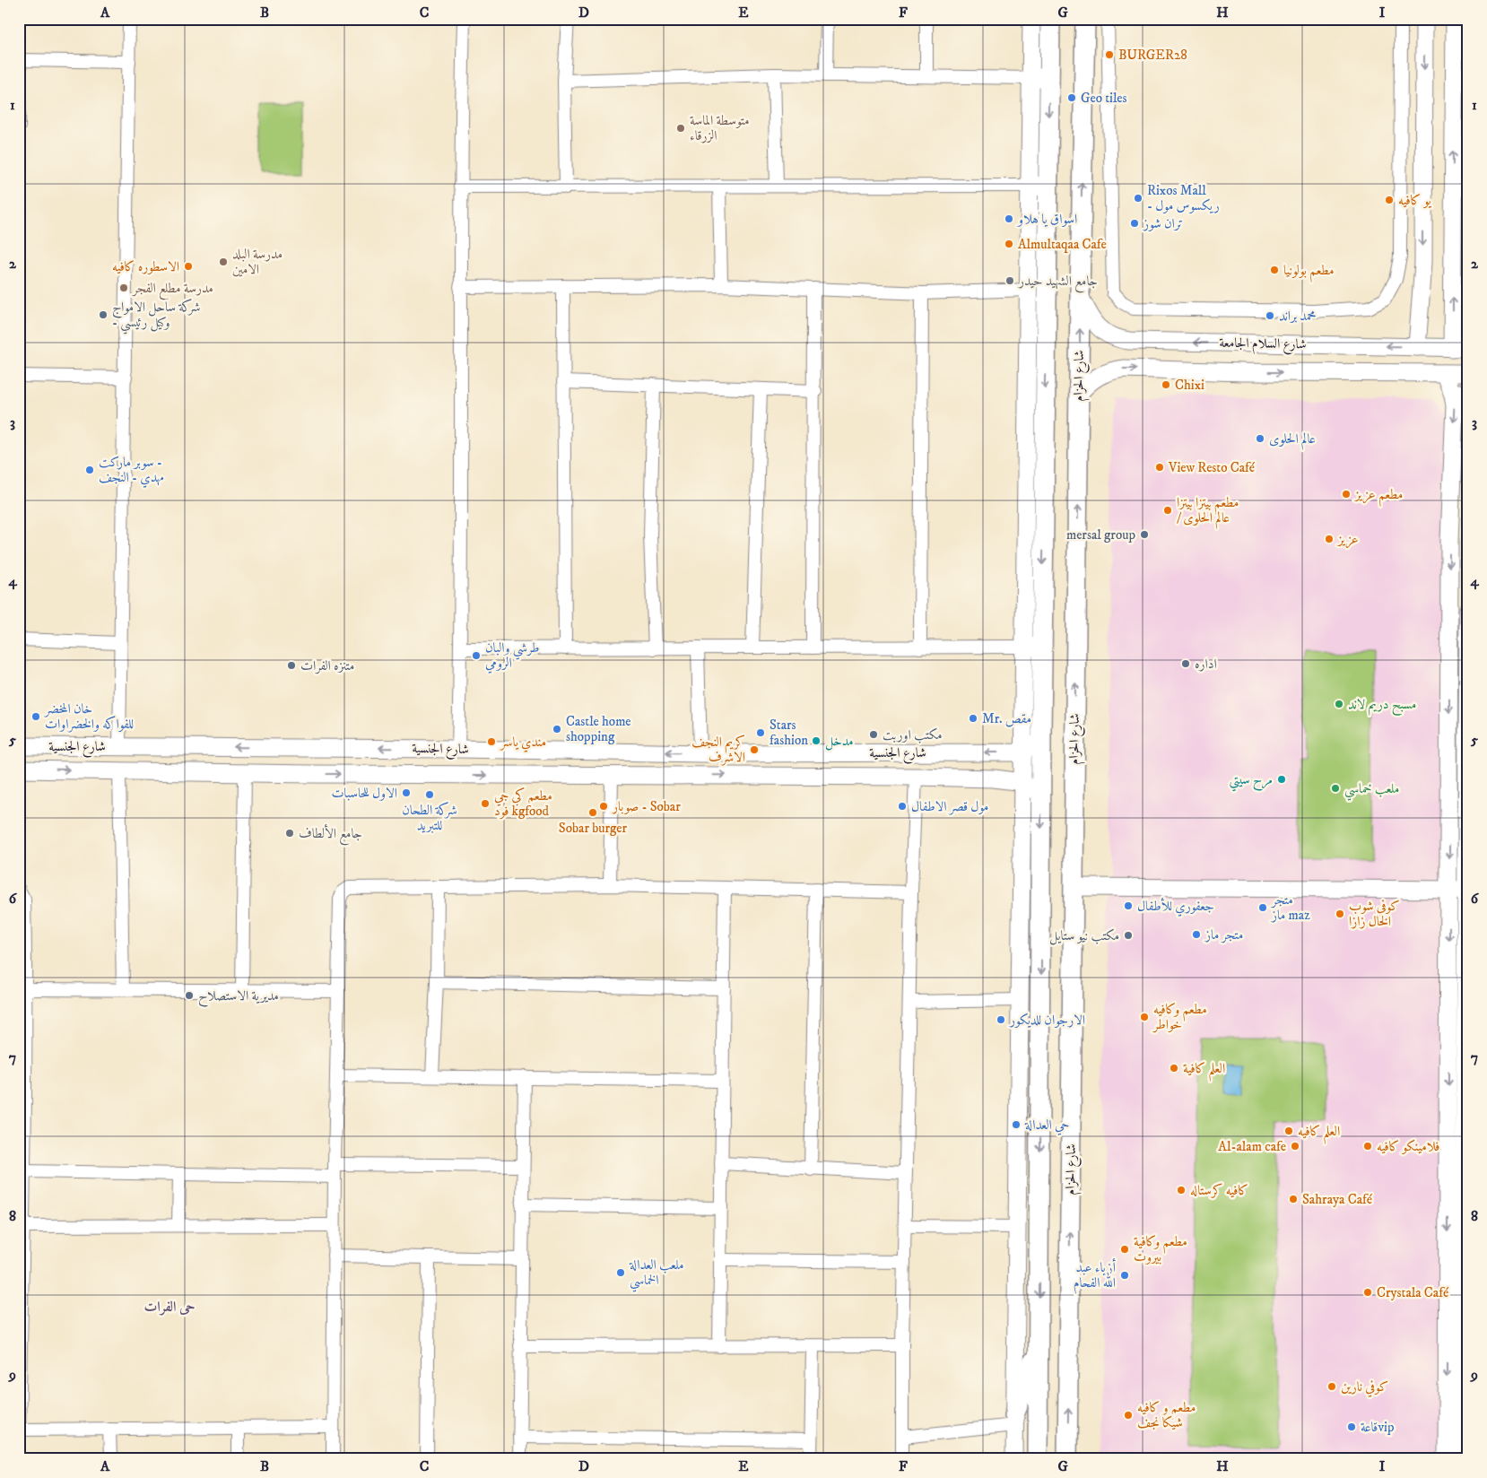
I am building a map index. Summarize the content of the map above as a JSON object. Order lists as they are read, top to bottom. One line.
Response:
{"streets":{"main road":["شارع السلام الجامعة","شارع الحزام","شارع الجنسية"]},"crossings":[["شارع السلام الجامعة","شارع الحزام"]],"districts":["حی الفرات"],"places":["BURGER28","Geo tiles","متوسطة الماسة الزرقاء","Rixos Mall - ريكسوس مول","يو كافيه","اسواق يا هلاو","تران شوز","Almultaqaa Cafe","مدرسة البلد الامين","الاسطوره كافيه","مطعم بولونيا","جامع الشهيد حيدر","مدرسة مطلع الفجر","شركة ساحل الامواج - وكيل رئيسي","محمد براند","Chixi","عالم الحلوى","View Resto Café","سوبر ماركت - مهدي - النجف","مطعم عزيز","مطعم بيتزا بيتزا / عالم الحلوى","mersal group","عزيز","طرشي والبان الرومي","اداره","متنزه الفرات","مسبح دريم لاند","خان المخضر للفواكه والخضراوات","Mr. مقص","Castle home shopping","Stars fashion","مكتب اوربت","مدخل","مندي ياسر","كريم النجف الاشرف","مرح سيتي","ملعب خماسي","الاول للحاسبات","شركة الطحان للتبريد","مطعم کي جي فود kgfood","صوبار - Sobar","مول قصر الاطفال","Sobar burger","جامع الألطاف","جعفوري للأطفال","متجر ماز maz","كوفي شوب الخال زازا","متجر ماز","مكتب نيو ستايل","مديرية الاستصلاح","مطعم وكافيه خواطر","الارجوان للديكور","العلم كافية","حي العدالة","العلم كافيه","Al-alam cafe","فلامينكو كافيه","كافيه كرستاله","Sahraya Café","مطعم وكافية بيروت","ملعب العدالة الخماسي","أزياء عبد الله الفحام","Crystala Café","كوفي نارين","مطعم و كافيه شيكا نجف","قاعةvip"],"grid":{"columns":["A","B","C","D","E","F","G","H","I"],"rows":["1","2","3","4","5","6","7","8","9"]}}
